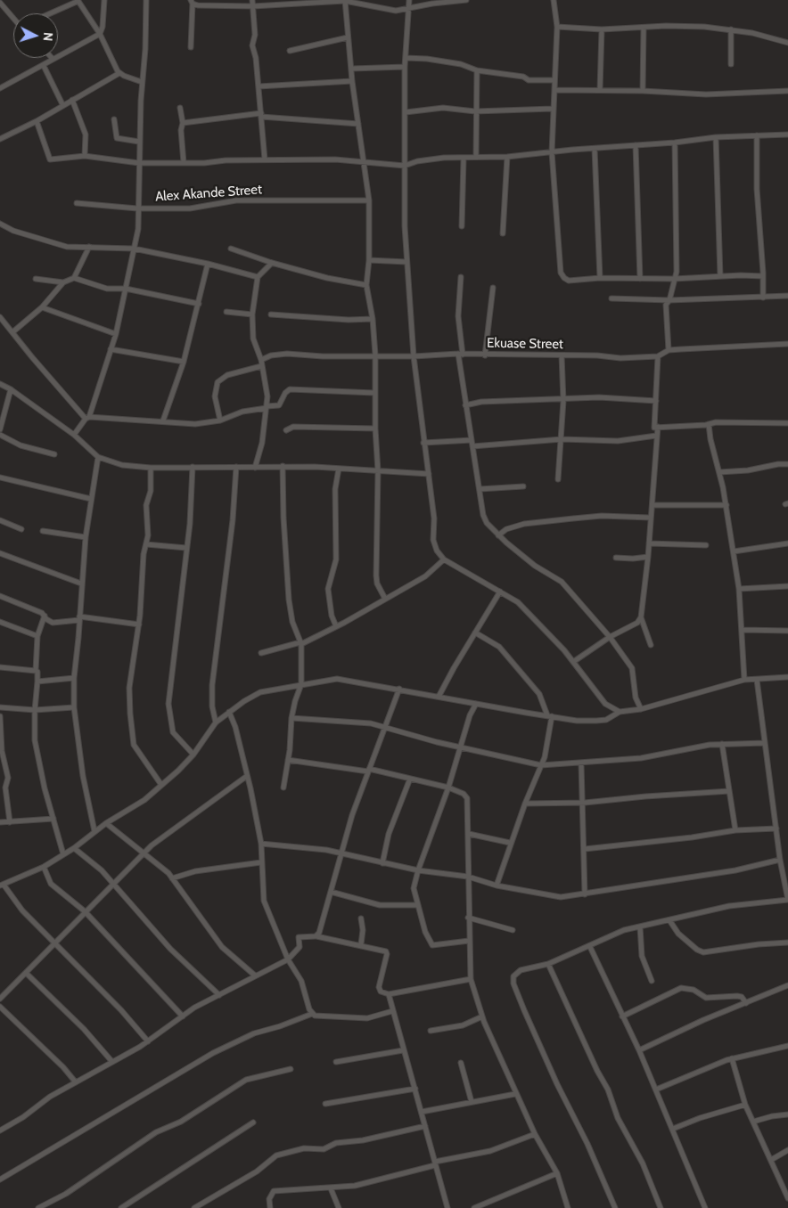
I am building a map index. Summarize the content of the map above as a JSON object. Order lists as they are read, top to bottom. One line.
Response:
{"streets":{"street":["Alex Akande Street","Ekuase Street"]},"north":"right"}
